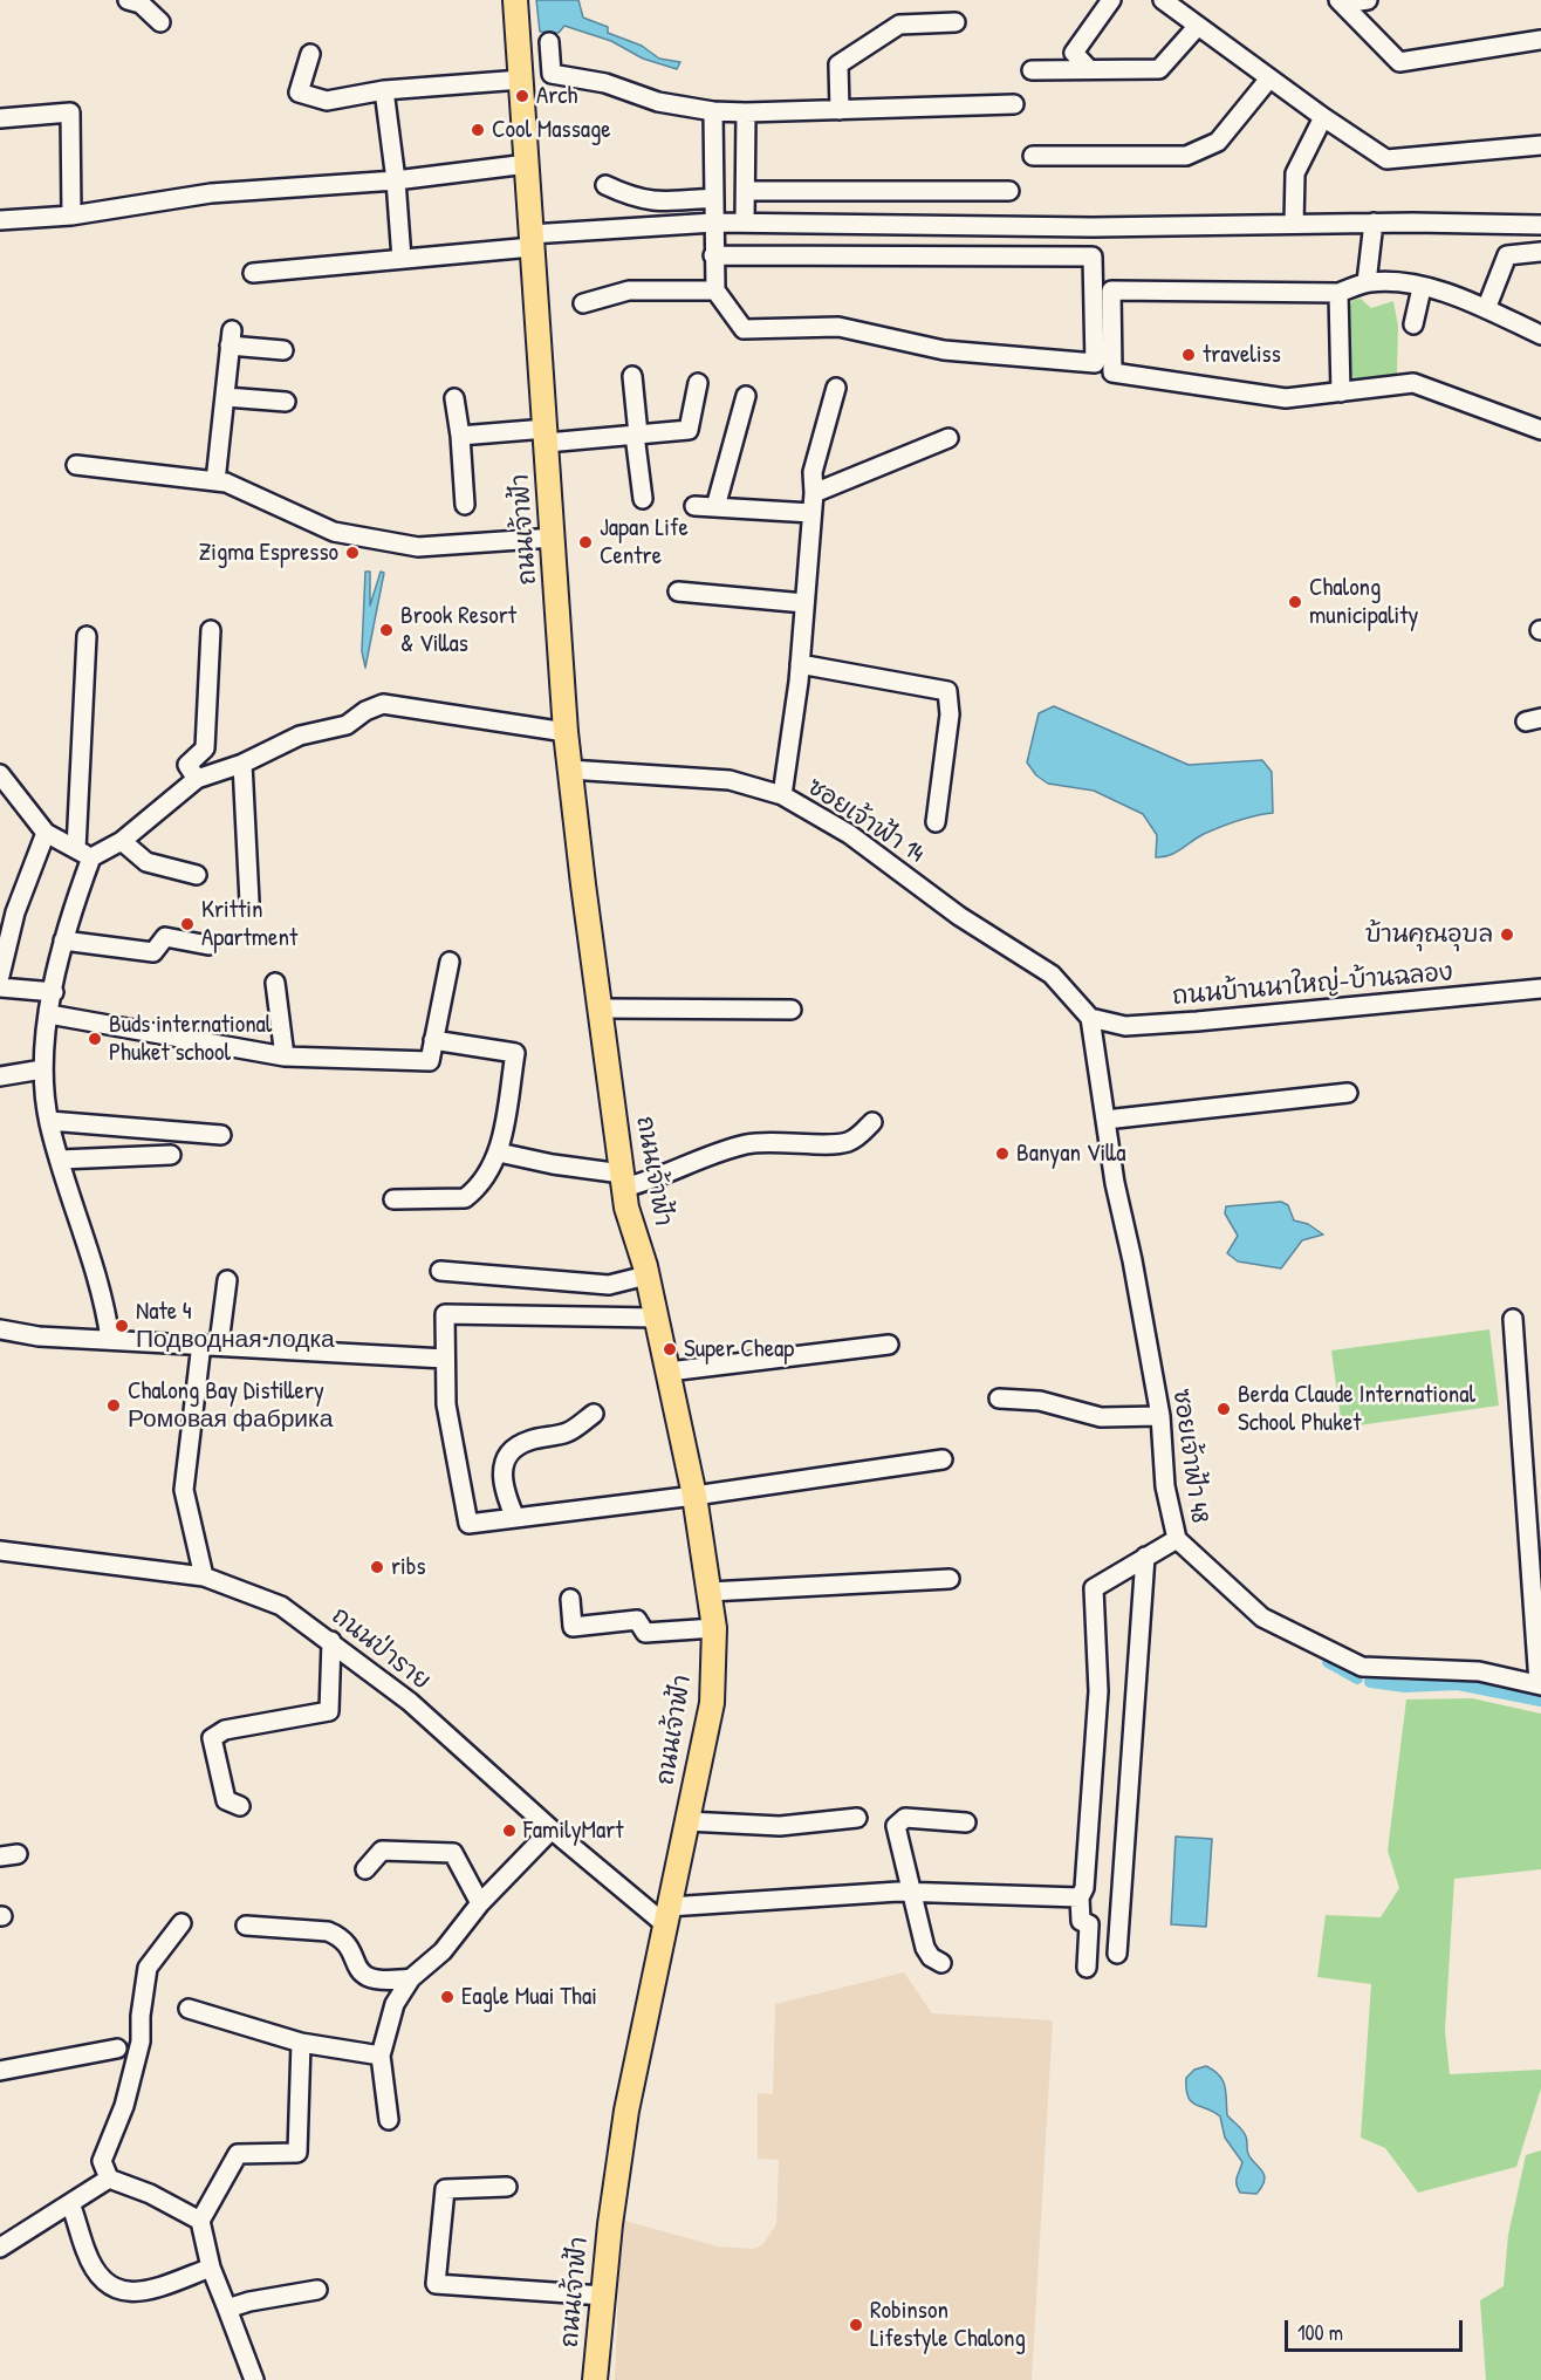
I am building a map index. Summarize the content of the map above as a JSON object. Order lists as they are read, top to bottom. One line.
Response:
{"streets":{"main road":["ถนนเจ้าฟ้า"],"street":["ซอยเจ้าฟ้า 14","ถนนบ้านนาใหญ่-บ้านฉลอง","ซอยเจ้าฟ้า 48","ถนนป่าราย"]},"crossings":[["ถนนเจ้าฟ้า","ซอยเจ้าฟ้า 14"],["ถนนเจ้าฟ้า","ถนนป่าราย"],["ซอยเจ้าฟ้า 14","ถนนบ้านนาใหญ่-บ้านฉลอง"],["ซอยเจ้าฟ้า 14","ซอยเจ้าฟ้า 48"],["ถนนบ้านนาใหญ่-บ้านฉลอง","ซอยเจ้าฟ้า 48"]],"places":["Arch","Cool Massage","traveliss","Japan Life Centre","Zigma Espresso","Chalong municipality","Brook Resort & Villas","Krittin Apartment","บ้านคุณอุบล","Buds international Phuket school","Banyan Villa","Nate 4 Подводная лодка","Super Cheap","Chalong Bay Distillery Ромовая фабрика","Berda Claude International School Phuket","ribs","FamilyMart","Eagle Muai Thai","Robinson Lifestyle Chalong"],"scale_bar":"100 m"}
